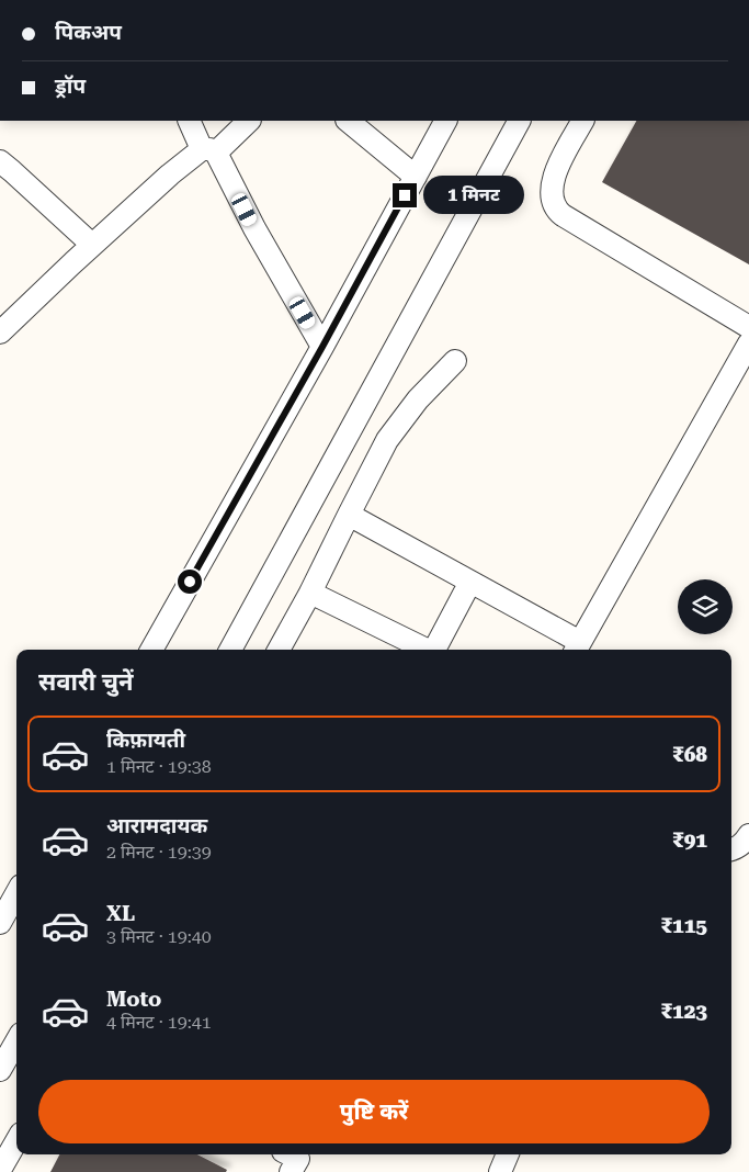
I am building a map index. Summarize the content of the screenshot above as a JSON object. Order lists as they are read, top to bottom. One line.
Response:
{"page":{"banner":["पिकअप","ड्रॉप"],"bubble":"1 मिनट","heading":"सवारी चुनें","list":[{"name":"किफ़ायती","note":"1 मिनट · 19:38","value":"₹68"},{"name":"आरामदायक","note":"2 मिनट · 19:39","value":"₹91"},{"name":"XL","note":"3 मिनट · 19:40","value":"₹115"},{"name":"Moto","note":"4 मिनट · 19:41","value":"₹123"}],"buttons":"पुष्टि करें"}}
